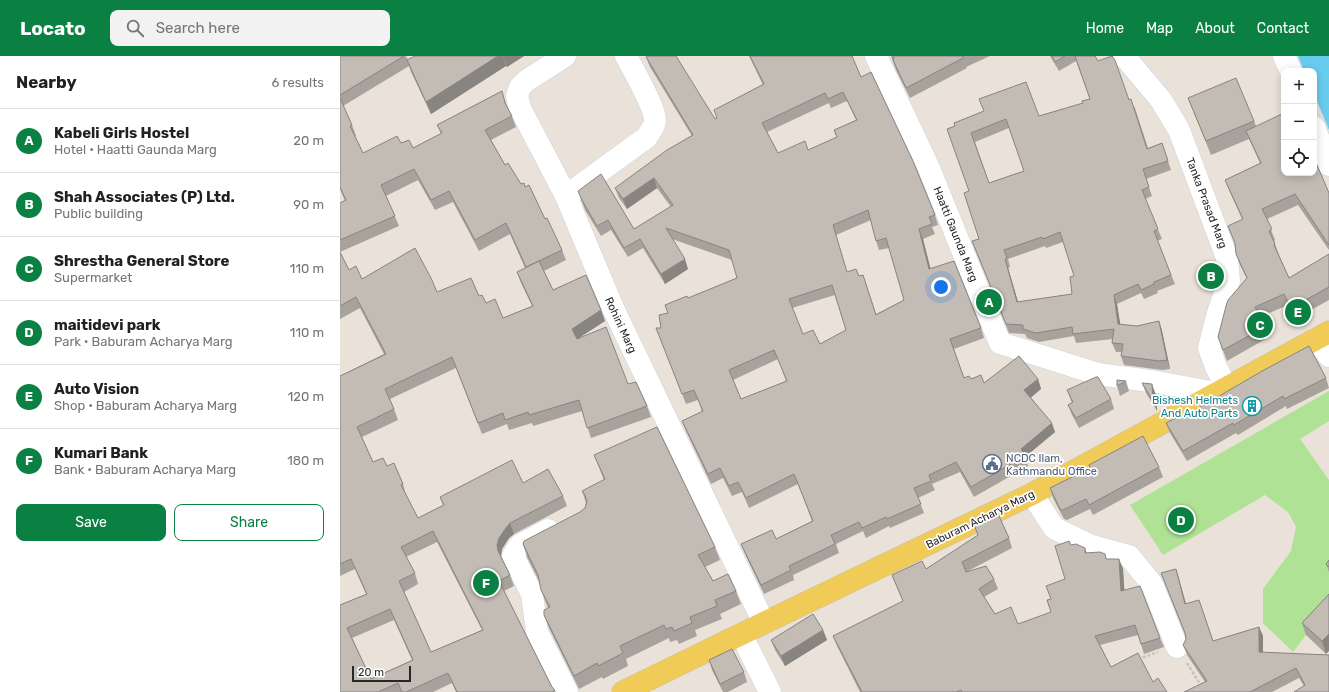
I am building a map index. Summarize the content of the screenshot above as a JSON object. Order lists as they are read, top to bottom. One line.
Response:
{"streets":{"main road":["Baburam Acharya Marg"],"street":["Tanka Prasad Marg","Haatti Gaunda Marg","Rohini Marg"]},"crossings":[["Tanka Prasad Marg","Haatti Gaunda Marg"],["Tanka Prasad Marg","Baburam Acharya Marg"],["Haatti Gaunda Marg","Baburam Acharya Marg"],["Rohini Marg","Baburam Acharya Marg"]],"places":{"building":["Bishesh Helmets And Auto Parts"],"public building":["NCDC Ilam, Kathmandu Office"]},"scale_bar":"20 m","page":{"header":"Locato","search":"Search here","nav":["Home","Map","About","Contact"],"heading":["Nearby","6 results"],"map_buttons":["+","−"],"list":[{"mark":"A","name":"Kabeli Girls Hostel","note":"Hotel · Haatti Gaunda Marg","value":"20 m"},{"mark":"B","name":"Shah Associates (P) Ltd.","note":"Public building","value":"90 m"},{"mark":"C","name":"Shrestha General Store","note":"Supermarket","value":"110 m"},{"mark":"D","name":"maitidevi park","note":"Park · Baburam Acharya Marg","value":"110 m"},{"mark":"E","name":"Auto Vision","note":"Shop · Baburam Acharya Marg","value":"120 m"},{"mark":"F","name":"Kumari Bank","note":"Bank · Baburam Acharya Marg","value":"180 m"}],"pins":["B","A","E","C","D","F"],"buttons":["Save","Share"],"scale":"20 m"}}
